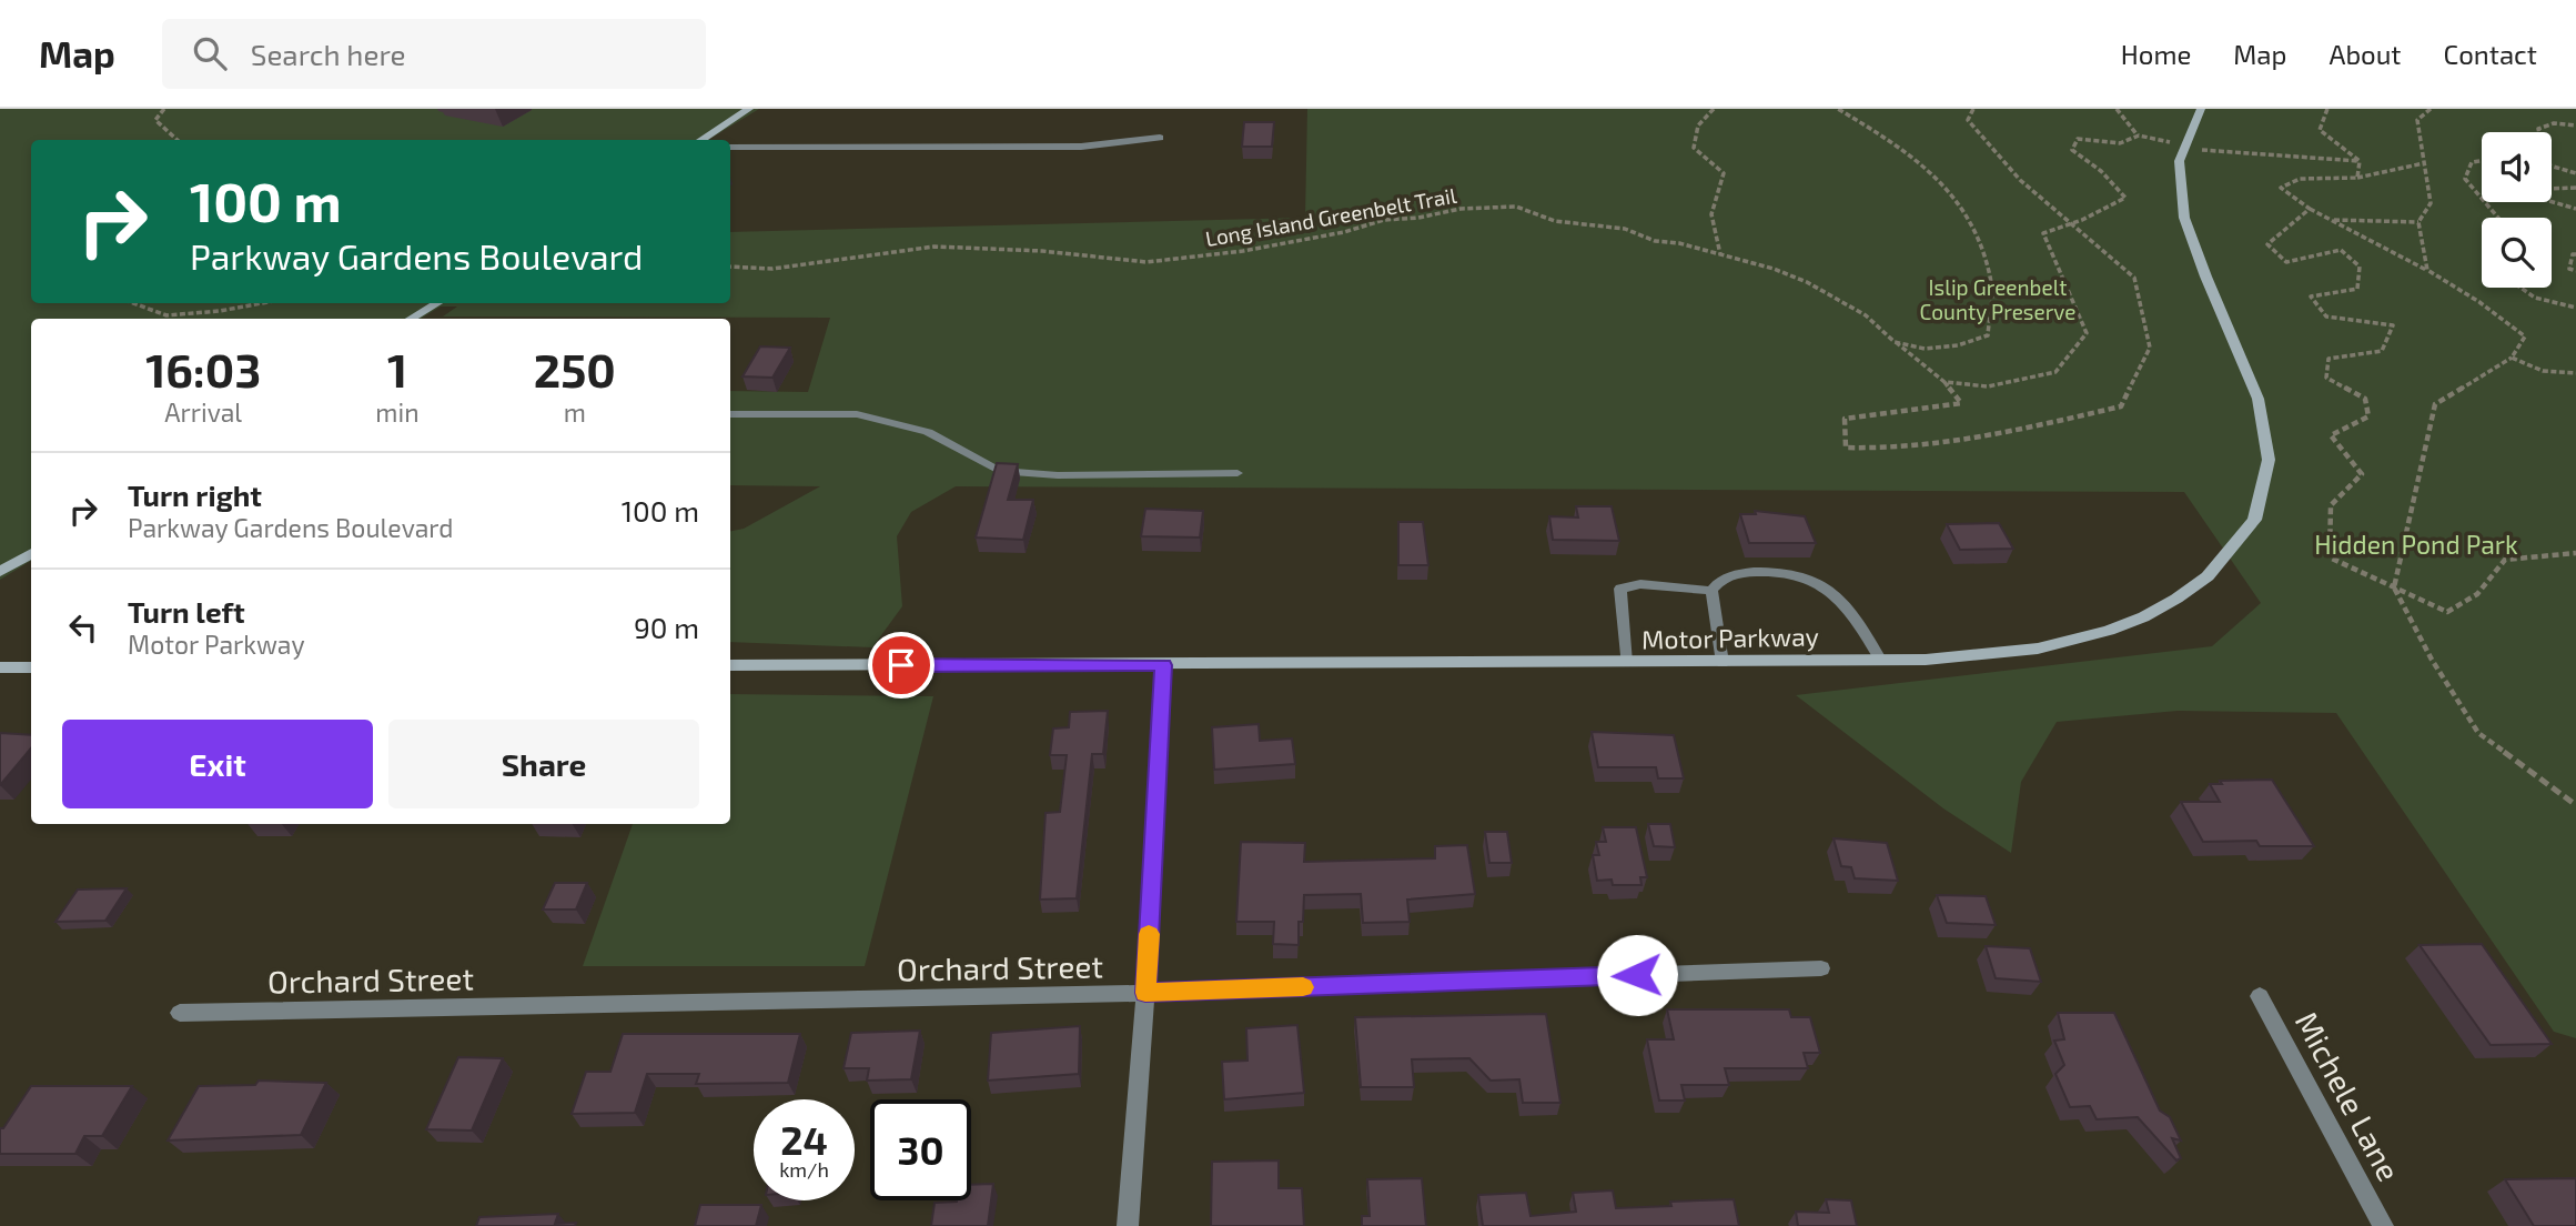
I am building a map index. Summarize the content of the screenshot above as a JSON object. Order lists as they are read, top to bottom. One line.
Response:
{"streets":{"main road":["Motor Parkway"],"street":["Orchard Street","Michele Lane"],"path":["Long Island Greenbelt Trail"]},"parks":["Islip Greenbelt County Preserve","Hidden Pond Park"],"page":{"header":"Map","search":"Search here","nav":["Home","Map","About","Contact"],"turn":["100 m","Parkway Gardens Boulevard"],"eta":["16:03","Arrival","1","min","250","m"],"list":[{"name":"Turn right","note":"Parkway Gardens Boulevard","value":"100 m"},{"name":"Turn left","note":"Motor Parkway","value":"90 m"}],"buttons":["Exit","Share"],"speed":"24 km/h","limit":"30"}}
